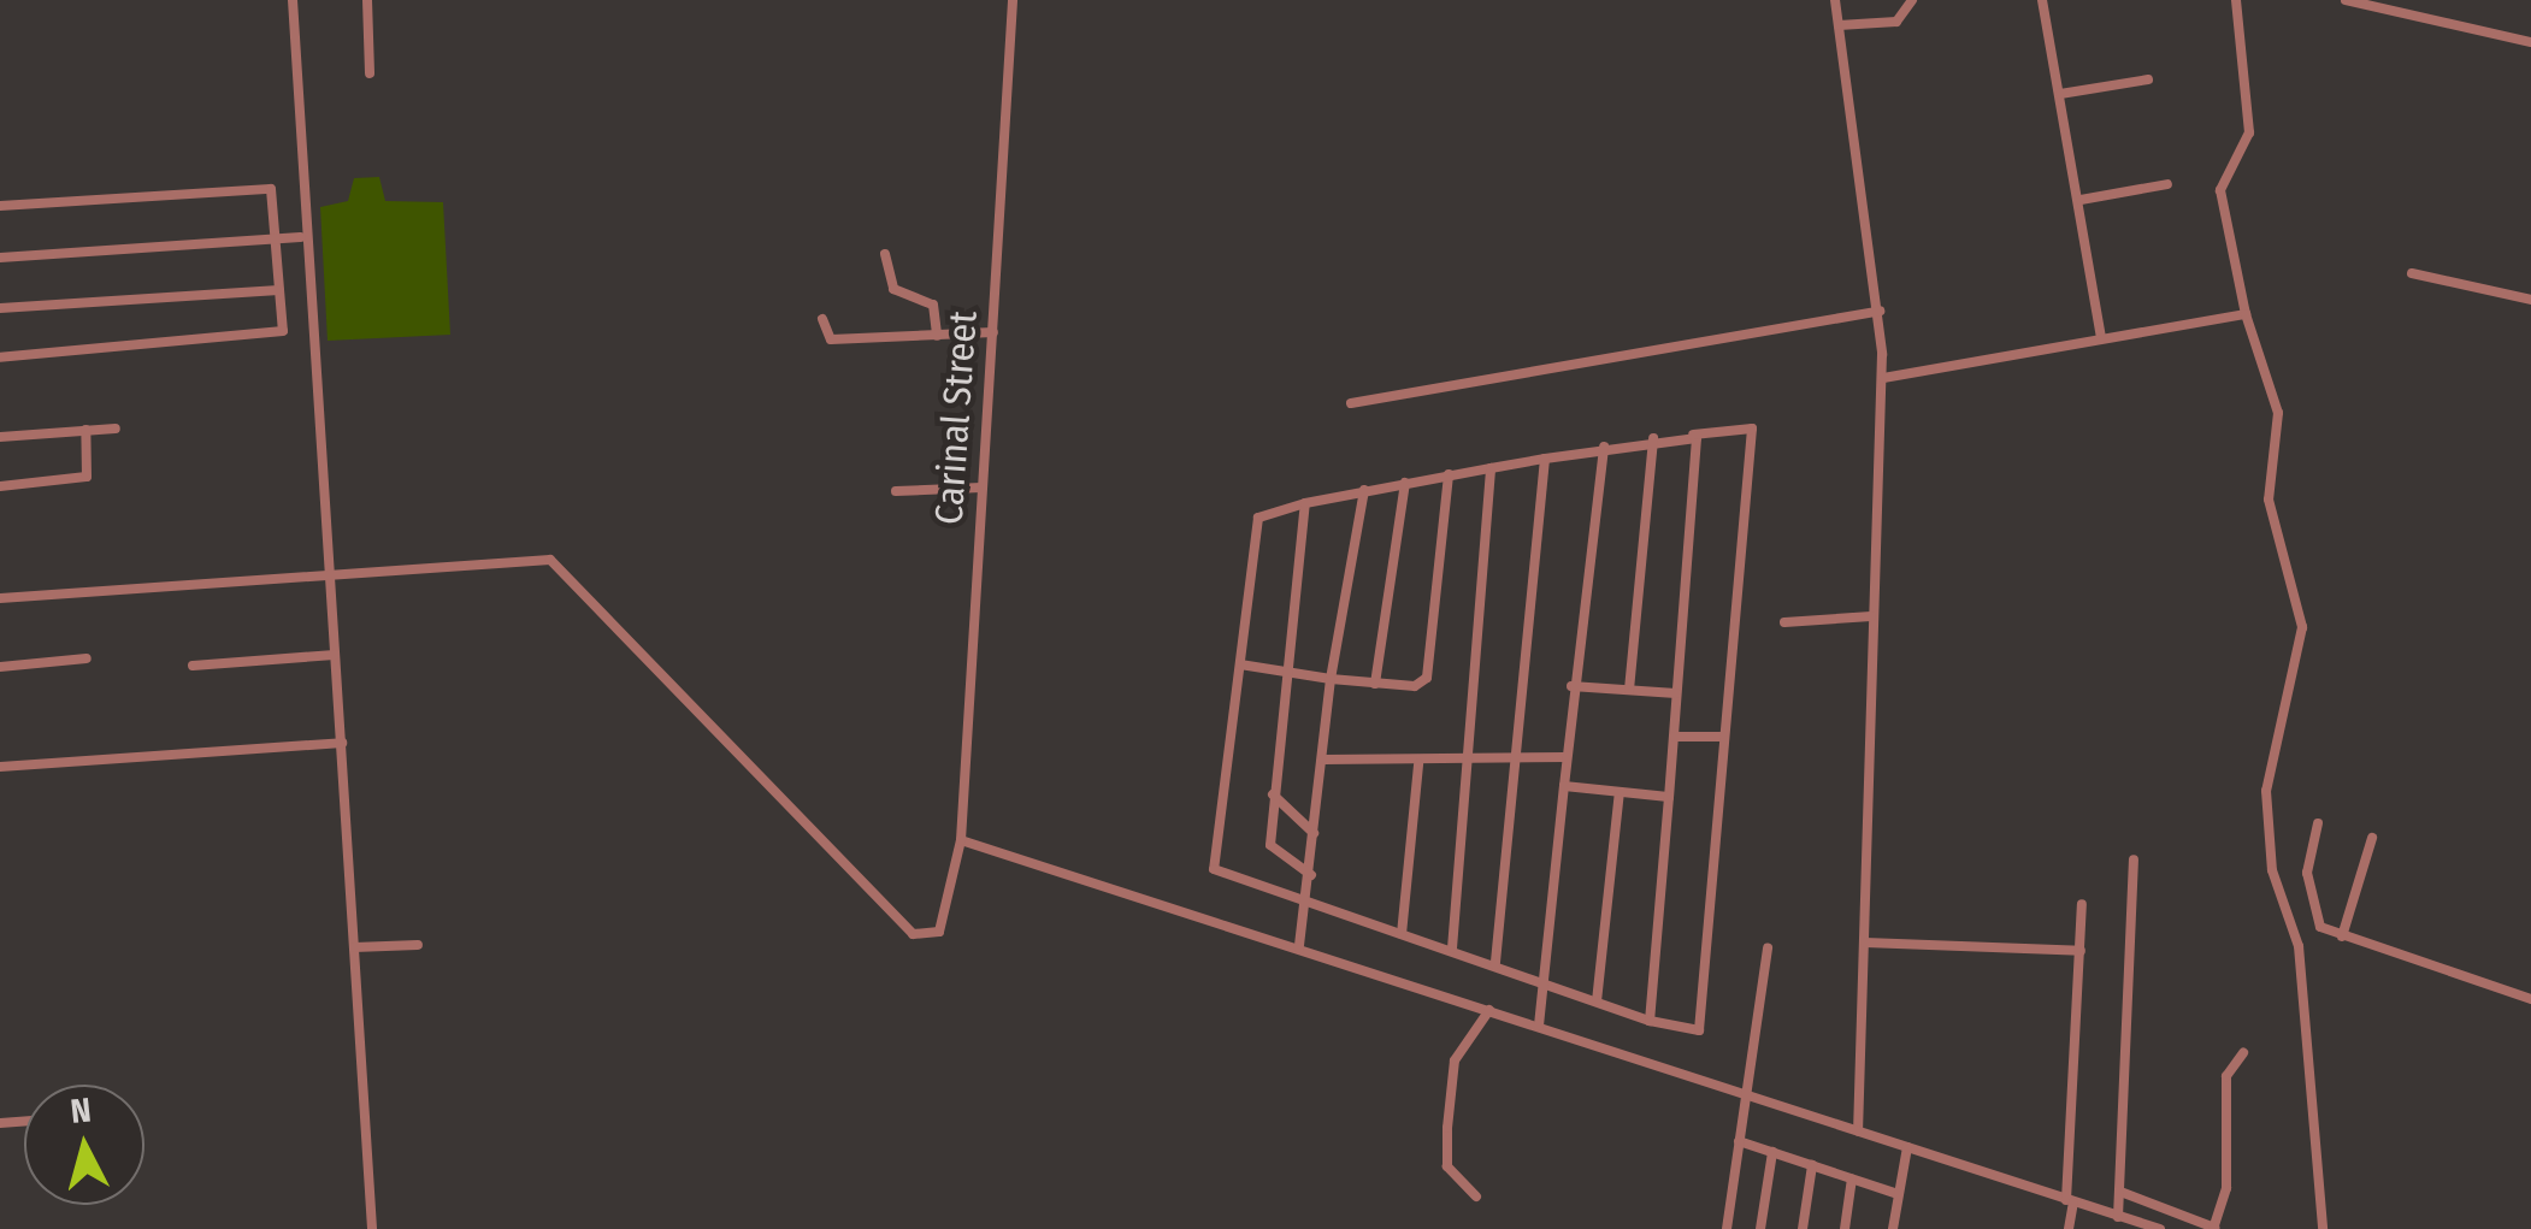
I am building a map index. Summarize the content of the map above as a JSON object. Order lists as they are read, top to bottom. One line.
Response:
{"streets":{"street":["Carinal Street"]},"north":"top"}
